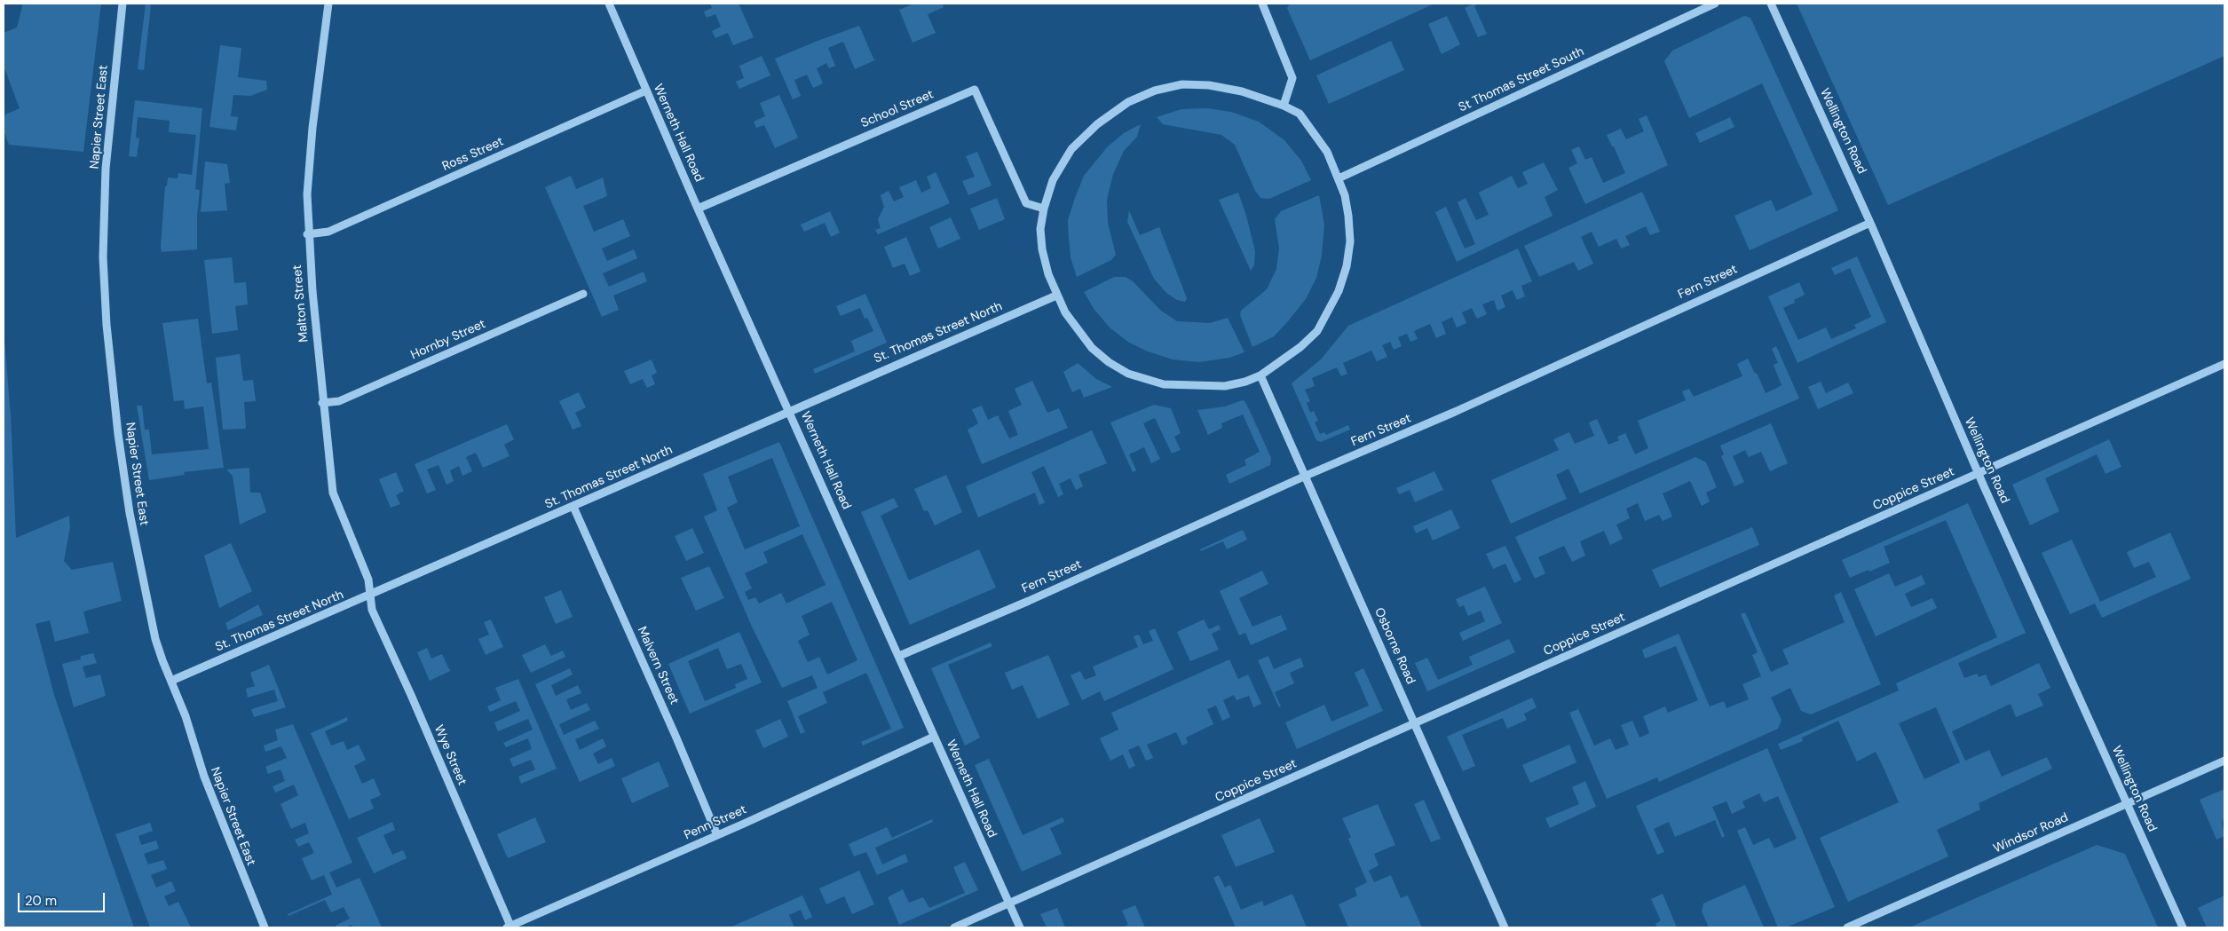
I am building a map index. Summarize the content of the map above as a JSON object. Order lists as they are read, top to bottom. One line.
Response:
{"streets":{"street":["St Thomas Street South","School Street","Napier Street East","Wellington Road","Werneth Hall Road","Ross Street","Fern Street","Malton Street","St. Thomas Street North","Hornby Street","Coppice Street","Osborne Road","Malvern Street","Wye Street","Penn Street","Windsor Road"]},"crossings":[["School Street","Werneth Hall Road"],["Napier Street East","St. Thomas Street North"],["Wellington Road","Fern Street"],["Wellington Road","Coppice Street"],["Wellington Road","Windsor Road"],["Werneth Hall Road","Ross Street"],["Werneth Hall Road","Fern Street"],["Werneth Hall Road","St. Thomas Street North"],["Werneth Hall Road","Coppice Street"],["Werneth Hall Road","Penn Street"],["Ross Street","Malton Street"],["Fern Street","Osborne Road"],["Malton Street","St. Thomas Street North"],["Malton Street","Hornby Street"],["Malton Street","Wye Street"],["St. Thomas Street North","Malvern Street"],["St. Thomas Street North","Wye Street"],["Coppice Street","Osborne Road"],["Malvern Street","Penn Street"],["Wye Street","Penn Street"]],"scale_bar":"20 m"}
